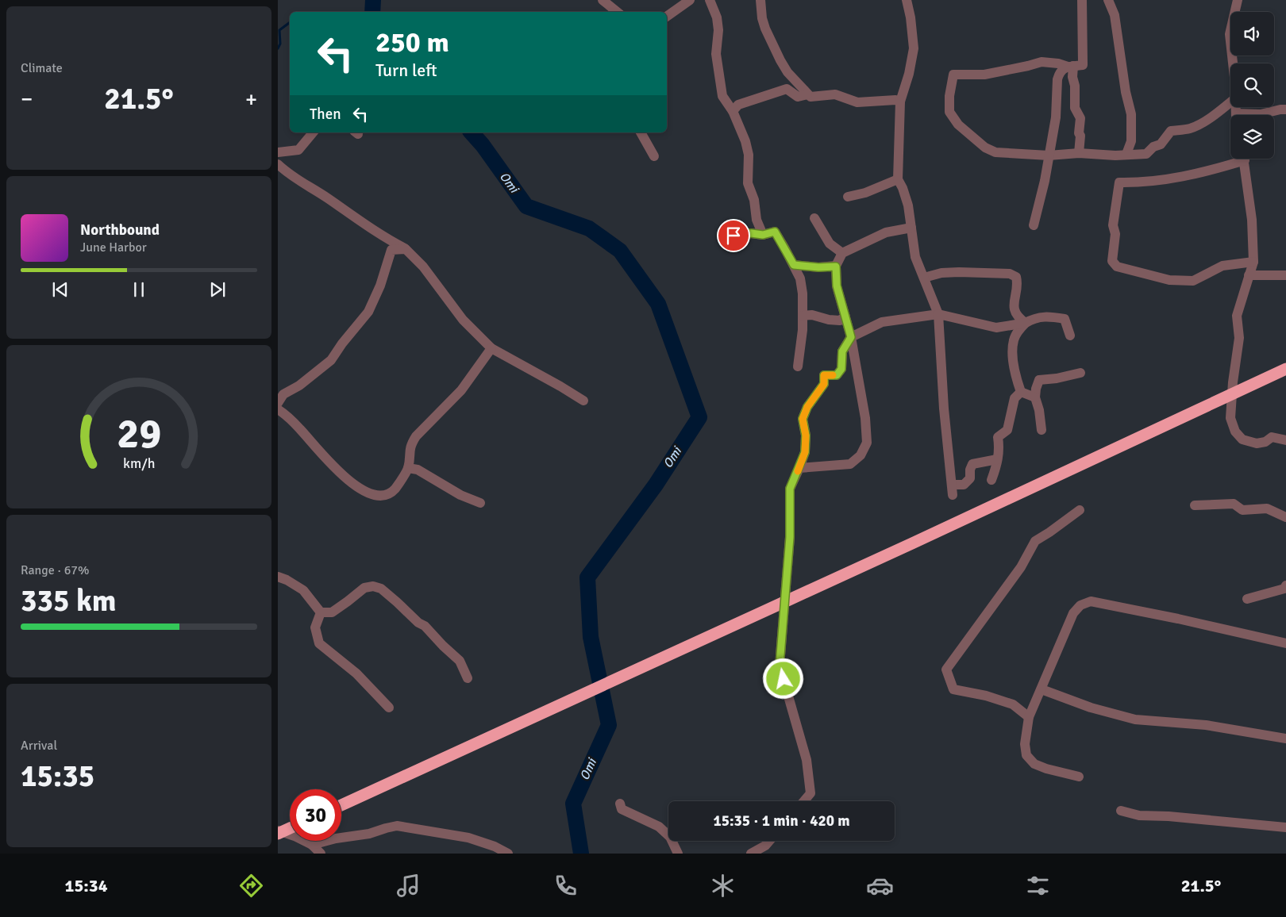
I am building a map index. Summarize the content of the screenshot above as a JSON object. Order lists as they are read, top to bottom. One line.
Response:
{"water":["Omi"],"page":{"tile":["Climate",["Range · 67%","335 km"],["Arrival","15:35"]],"turn":["250 m","Turn left"],"heat":["−","21.5°","+"],"then":"Then","song":["Northbound","June Harbor"],"limit":"30","trip":"15:35 · 1 min · 420 m","tabs":["15:34","21.5°"],"gauge":["29","km/h"]}}
